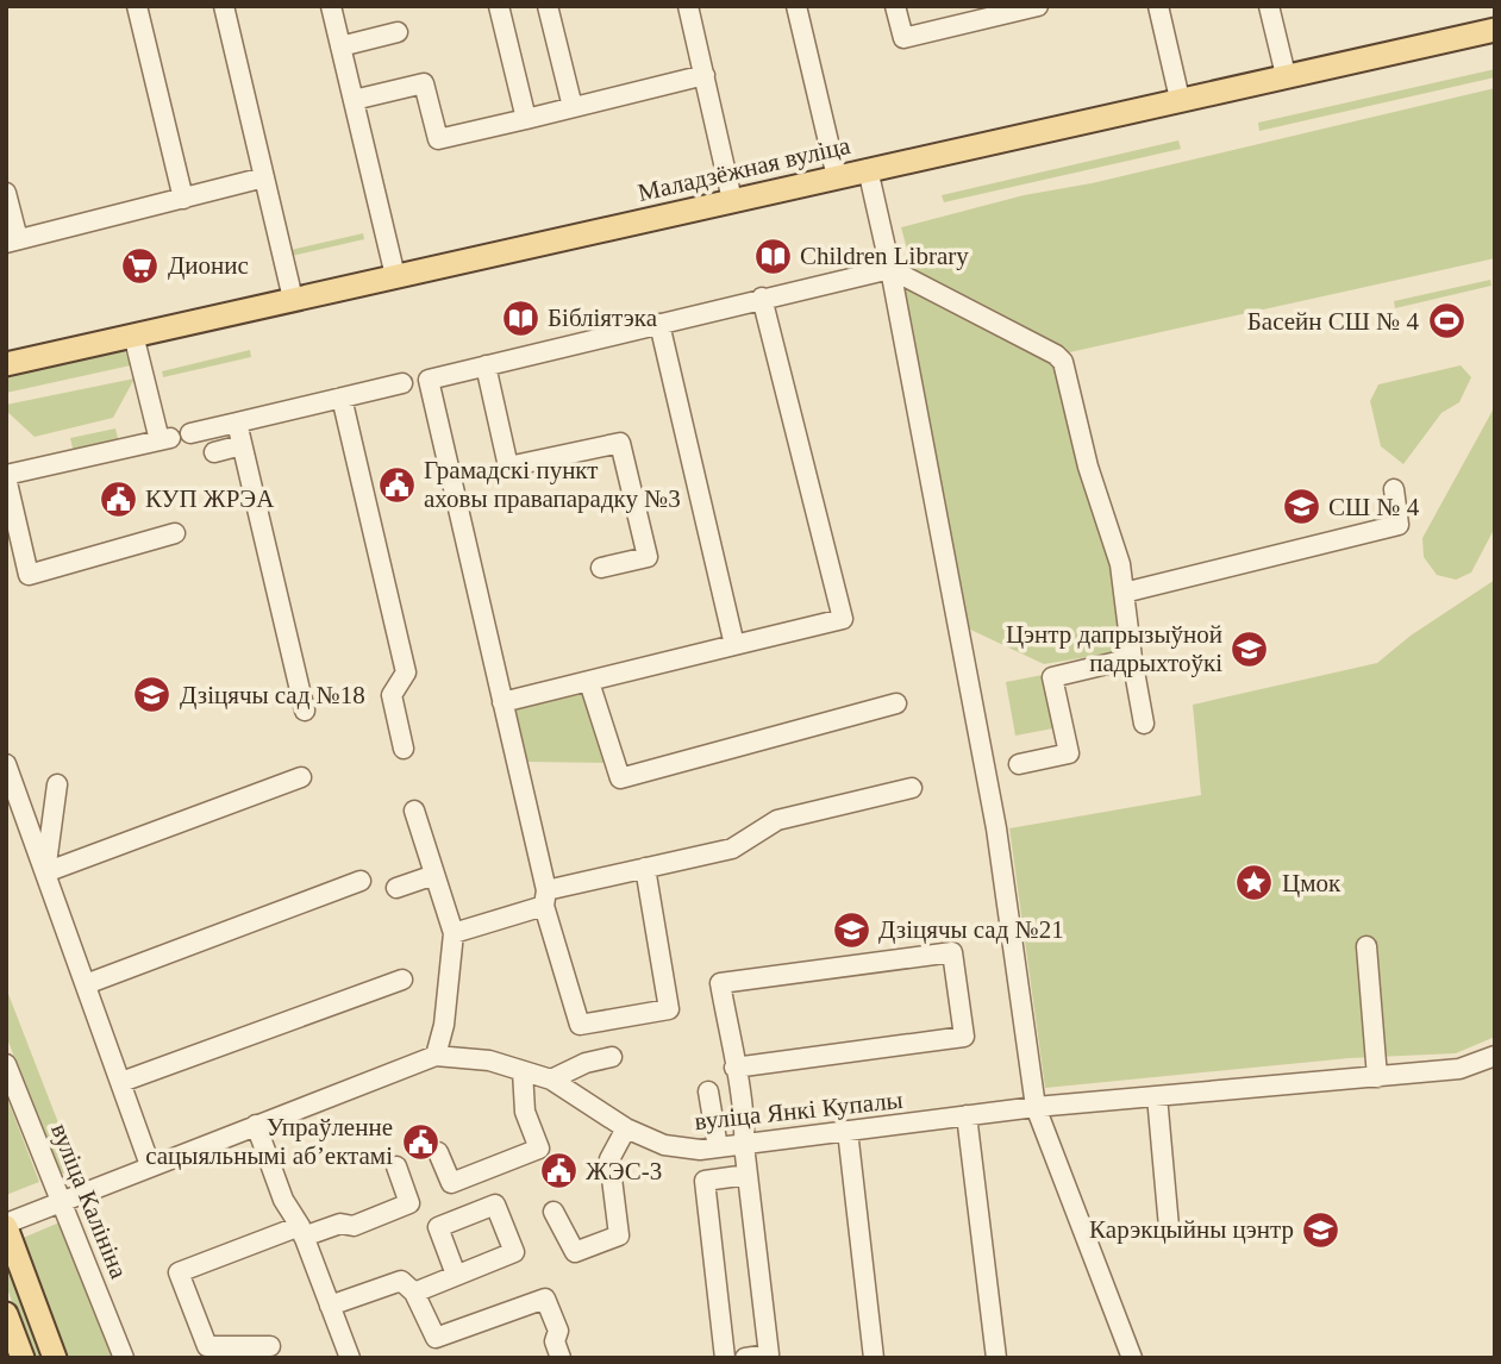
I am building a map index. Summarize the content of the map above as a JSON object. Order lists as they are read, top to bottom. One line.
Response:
{"streets":{"main road":["Маладзёжная вуліца"],"street":["вуліца Янкі Купалы","вуліца Калініна"]},"crossings":[["вуліца Янкі Купалы","вуліца Калініна"]],"places":{"library":["Children Library","Бібліятэка"],"supermarket":["Дионис"],"sports":["Басейн СШ № 4"],"public building":["Грамадскі пункт аховы правапарадку №3","КУП ЖРЭА","Упраўленне сацыяльнымі абʼектамі","ЖЭС-3"],"school or university":["СШ № 4","Цэнтр дапрызыўной падрыхтоўкі","Дзіцячы сад №18","Дзіцячы сад №21","Карэкцыйны цэнтр"],"place":["Цмок"]}}
